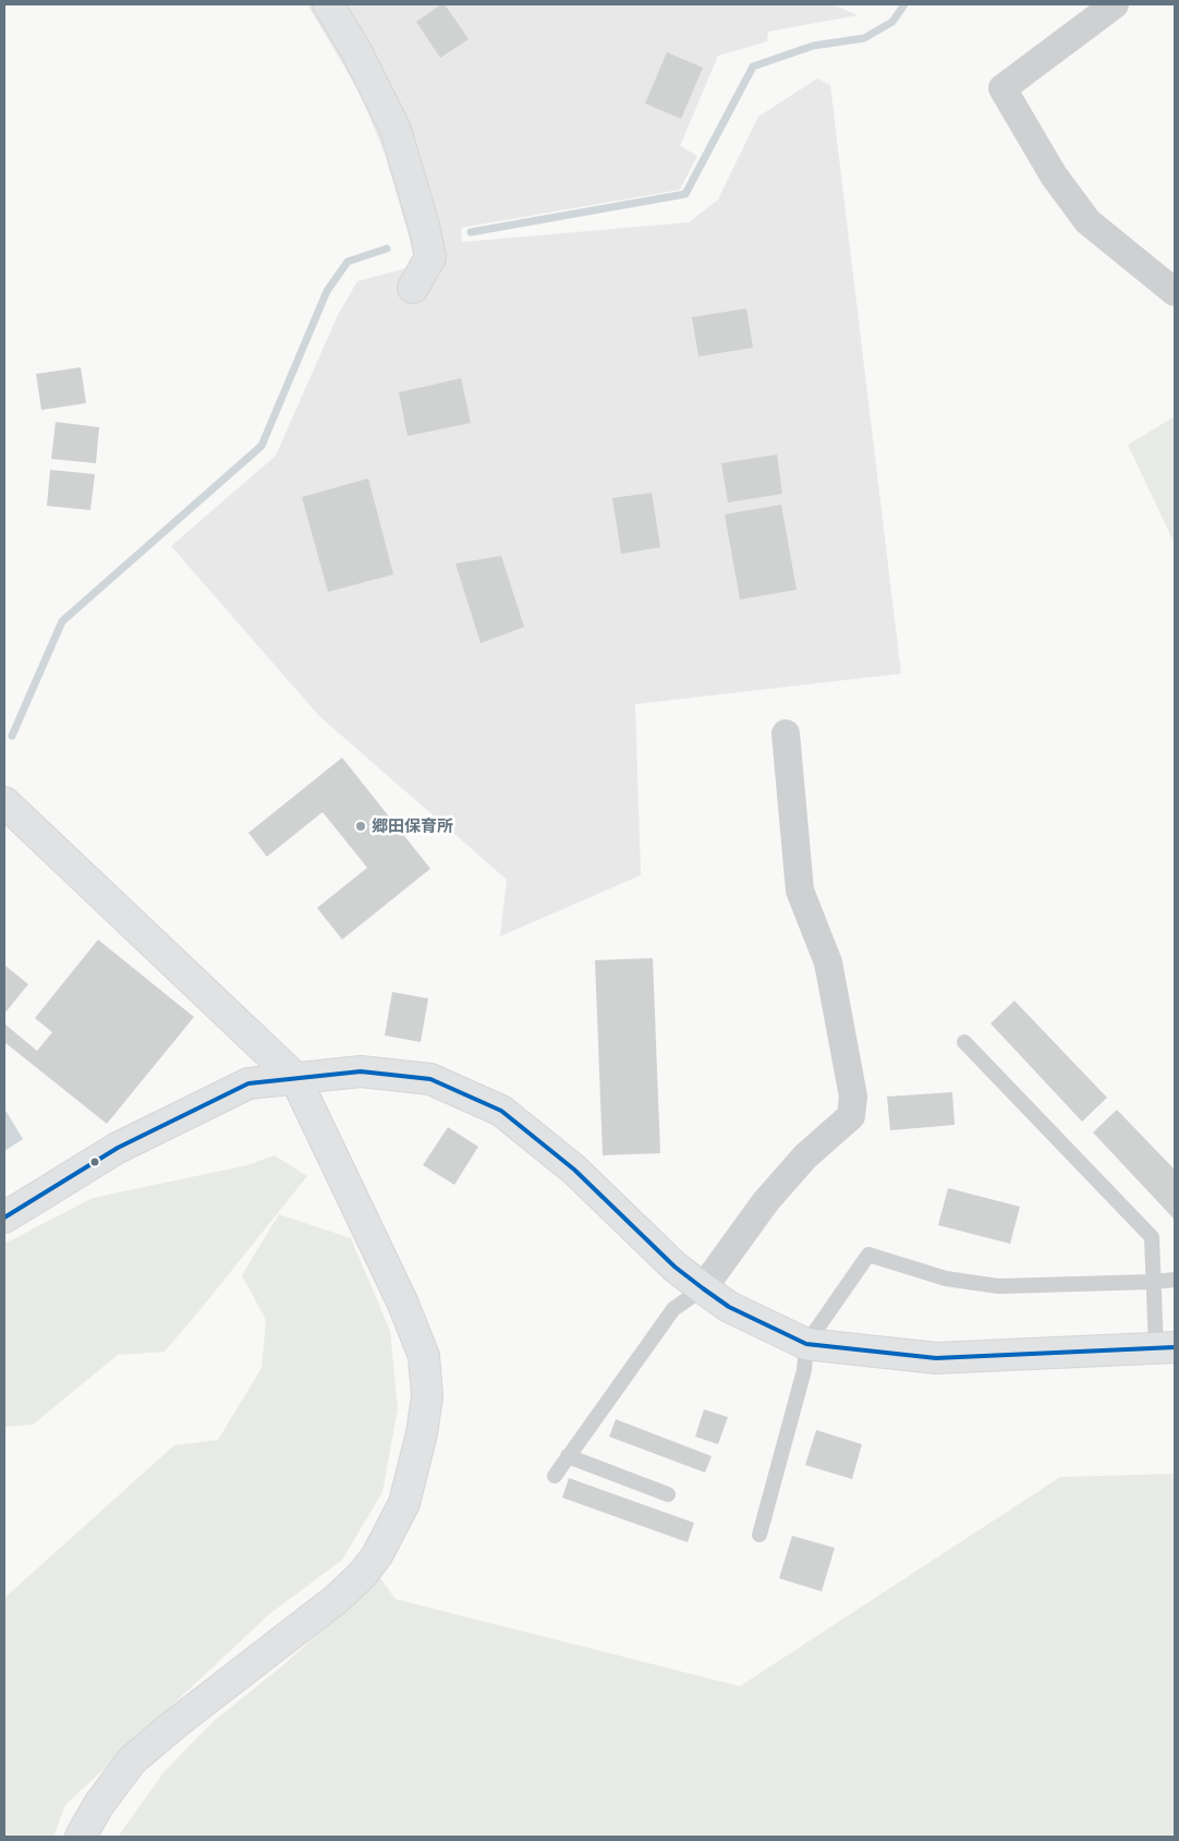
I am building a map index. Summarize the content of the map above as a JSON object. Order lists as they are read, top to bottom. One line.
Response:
{"places":["郷田保育所"]}
